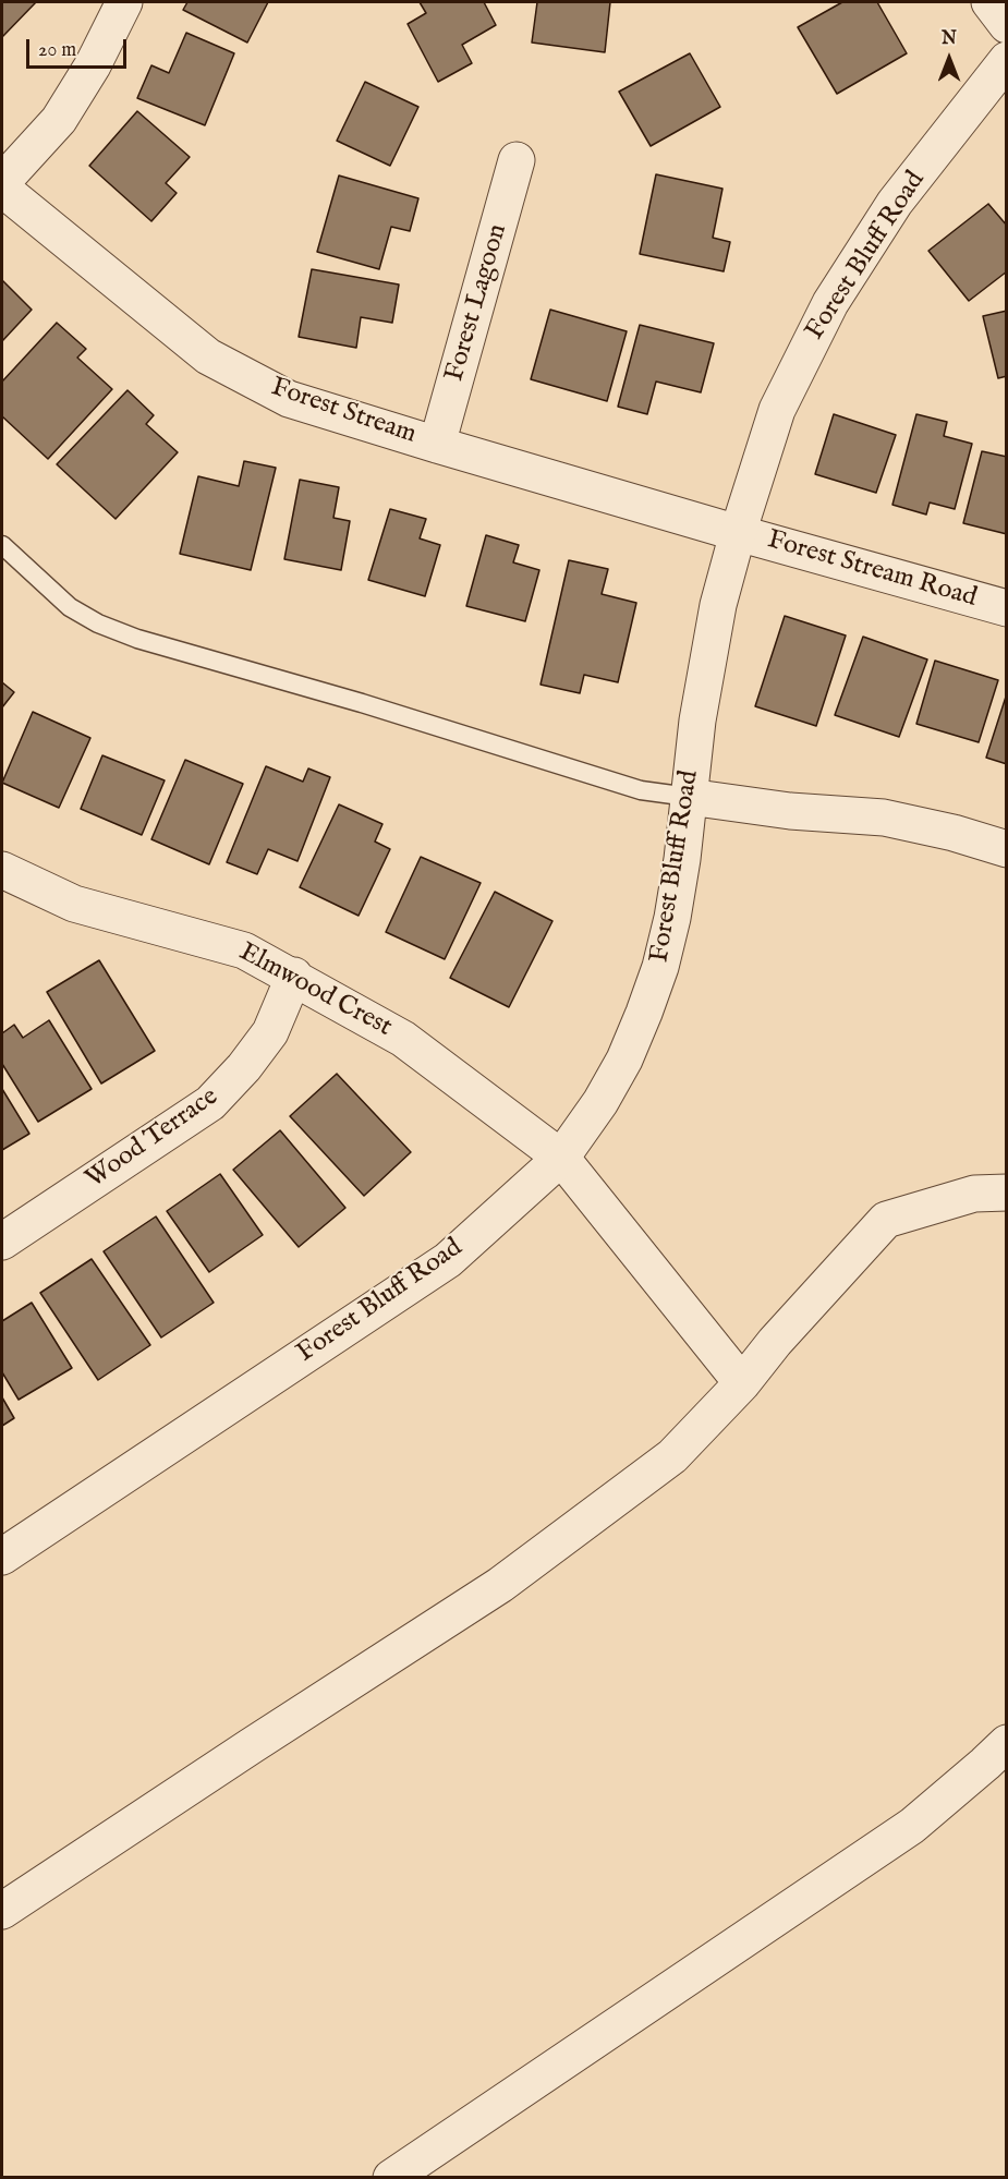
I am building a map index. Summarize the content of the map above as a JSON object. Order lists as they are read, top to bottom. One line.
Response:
{"streets":{"street":["Forest Bluff Road","Forest Lagoon","Forest Stream","Forest Stream Road","Elmwood Crest","Wood Terrace"]},"crossings":[["Forest Bluff Road","Forest Stream"],["Forest Bluff Road","Forest Stream Road"],["Forest Bluff Road","Elmwood Crest"],["Forest Lagoon","Forest Stream"],["Forest Stream","Forest Stream Road"],["Elmwood Crest","Wood Terrace"]],"scale_bar":"20 m","north":"top"}
